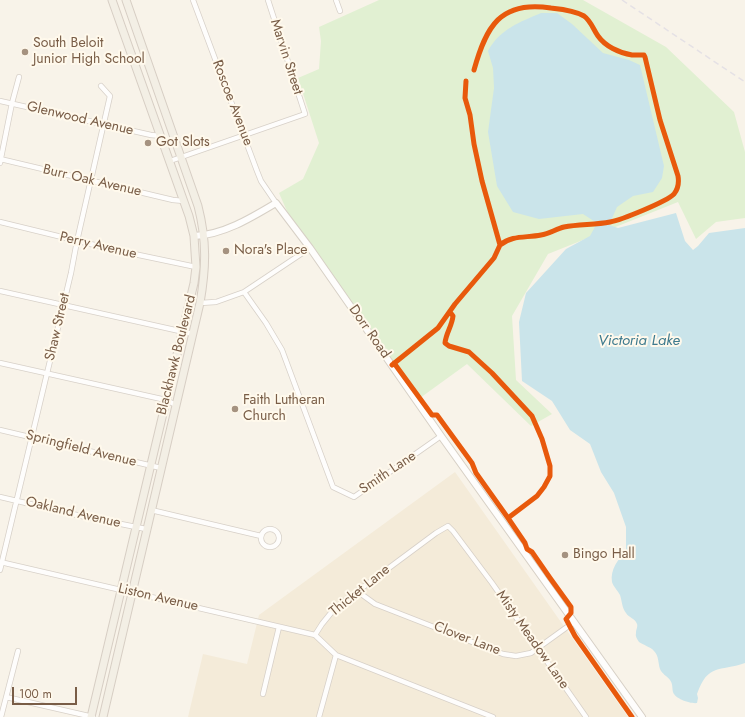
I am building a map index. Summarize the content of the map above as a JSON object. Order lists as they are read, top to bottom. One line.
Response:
{"streets":{"main road":["Blackhawk Boulevard"],"street":["Marvin Street","Roscoe Avenue","Glenwood Avenue","Burr Oak Avenue","Perry Avenue","Shaw Street","Dorr Road","Springfield Avenue","Smith Lane","Oakland Avenue","Thicket Lane","Liston Avenue","Clover Lane","Misty Meadow Lane"]},"crossings":[["Marvin Street","Roscoe Avenue"],["Roscoe Avenue","Dorr Road"],["Glenwood Avenue","Shaw Street"],["Glenwood Avenue","Blackhawk Boulevard"],["Burr Oak Avenue","Shaw Street"],["Burr Oak Avenue","Blackhawk Boulevard"],["Perry Avenue","Shaw Street"],["Perry Avenue","Blackhawk Boulevard"],["Shaw Street","Springfield Avenue"],["Shaw Street","Oakland Avenue"],["Shaw Street","Liston Avenue"],["Dorr Road","Smith Lane"],["Dorr Road","Clover Lane"],["Blackhawk Boulevard","Springfield Avenue"],["Blackhawk Boulevard","Oakland Avenue"],["Blackhawk Boulevard","Liston Avenue"],["Thicket Lane","Liston Avenue"],["Thicket Lane","Clover Lane"],["Thicket Lane","Misty Meadow Lane"],["Clover Lane","Misty Meadow Lane"]],"water":["Victoria Lake"],"places":["South Beloit Junior High School","Got Slots","Nora's Place","Faith Lutheran Church","Bingo Hall"],"scale_bar":"100 m"}
